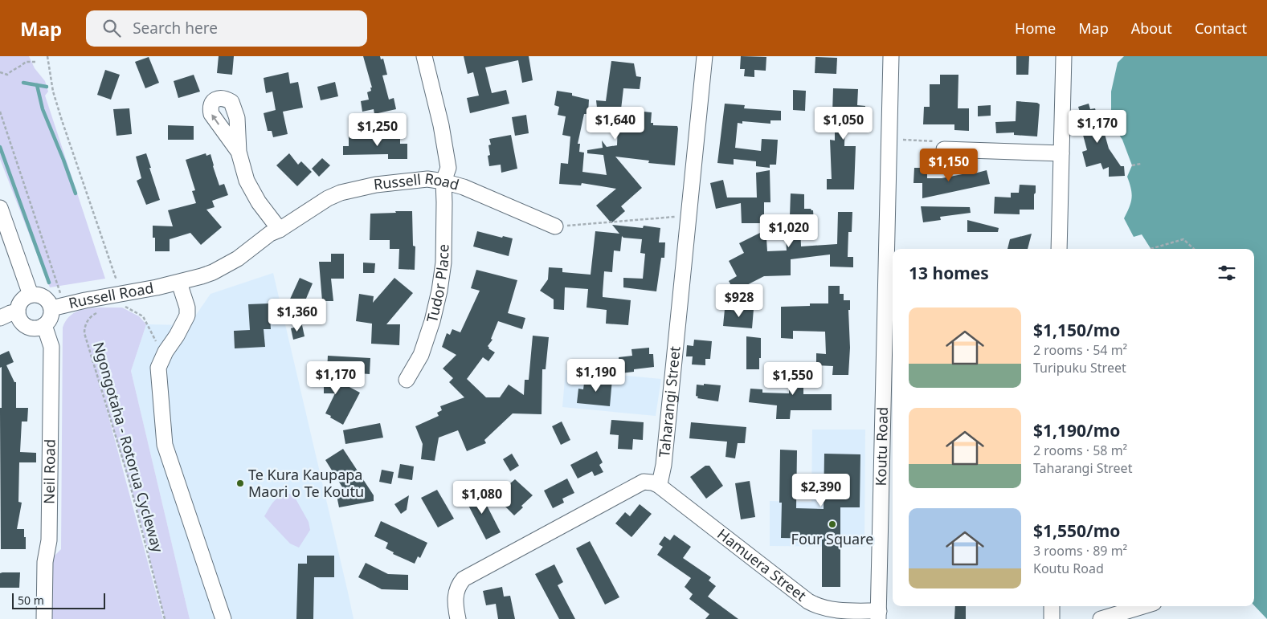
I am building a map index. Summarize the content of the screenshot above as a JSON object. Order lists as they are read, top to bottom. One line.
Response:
{"streets":{"street":["Russell Road","Tudor Place","Taharangi Street","Koutu Road","Neil Road","Hamuera Street"],"path":["Ngongotaha - Rotorua Cycleway"]},"crossings":[["Russell Road","Tudor Place"],["Russell Road","Neil Road"],["Taharangi Street","Hamuera Street"],["Koutu Road","Hamuera Street"]],"places":["Te Kura Kaupapa Maori o Te Koutu","Four Square"],"scale_bar":"50 m","page":{"header":"Map","search":"Search here","nav":["Home","Map","About","Contact"],"price":["$1,640","$1,050","$1,170","$1,250","$1,150","$1,020","$928","$1,360","$1,190","$1,170","$1,550","$2,390","$1,080"],"heading":"13 homes","list":[{"name":"$1,150/mo","note":"2 rooms · 54 m² · Turipuku Street"},{"name":"$1,190/mo","note":"2 rooms · 58 m² · Taharangi Street"},{"name":"$1,550/mo","note":"3 rooms · 89 m² · Koutu Road"}],"scale":"50 m"}}
